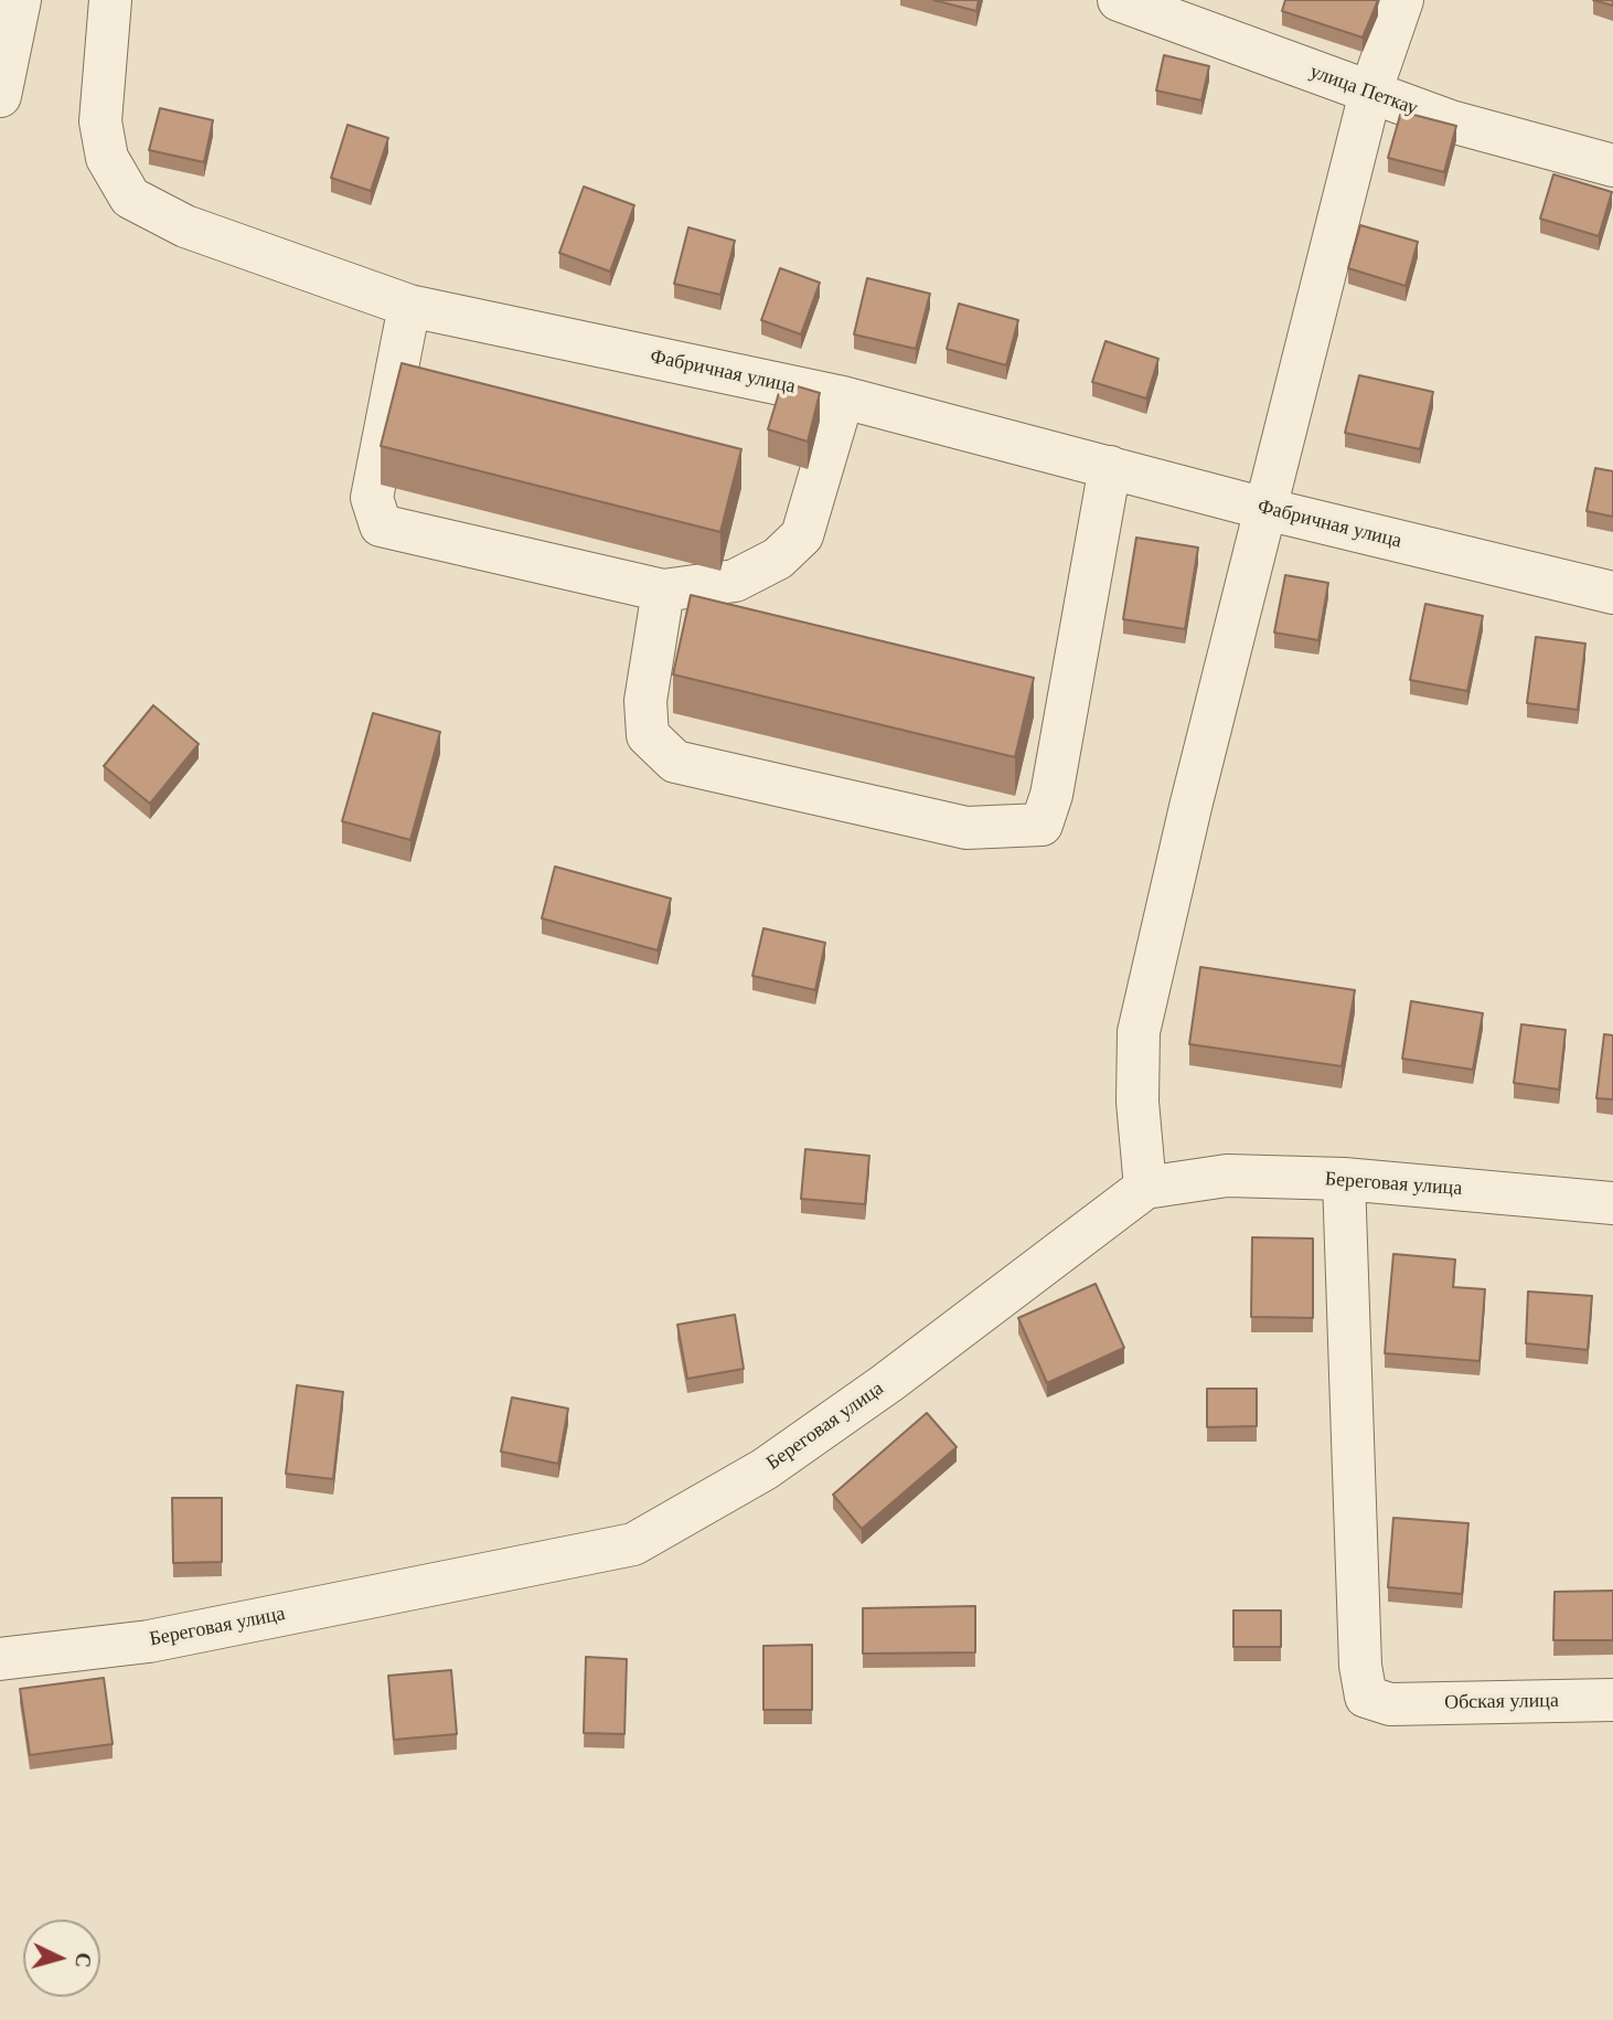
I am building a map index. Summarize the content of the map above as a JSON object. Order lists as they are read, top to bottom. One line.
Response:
{"streets":{"street":["улица Петкау","Фабричная улица","Береговая улица","Обская улица"]},"crossings":[["Береговая улица","Обская улица"]],"north":"right"}
